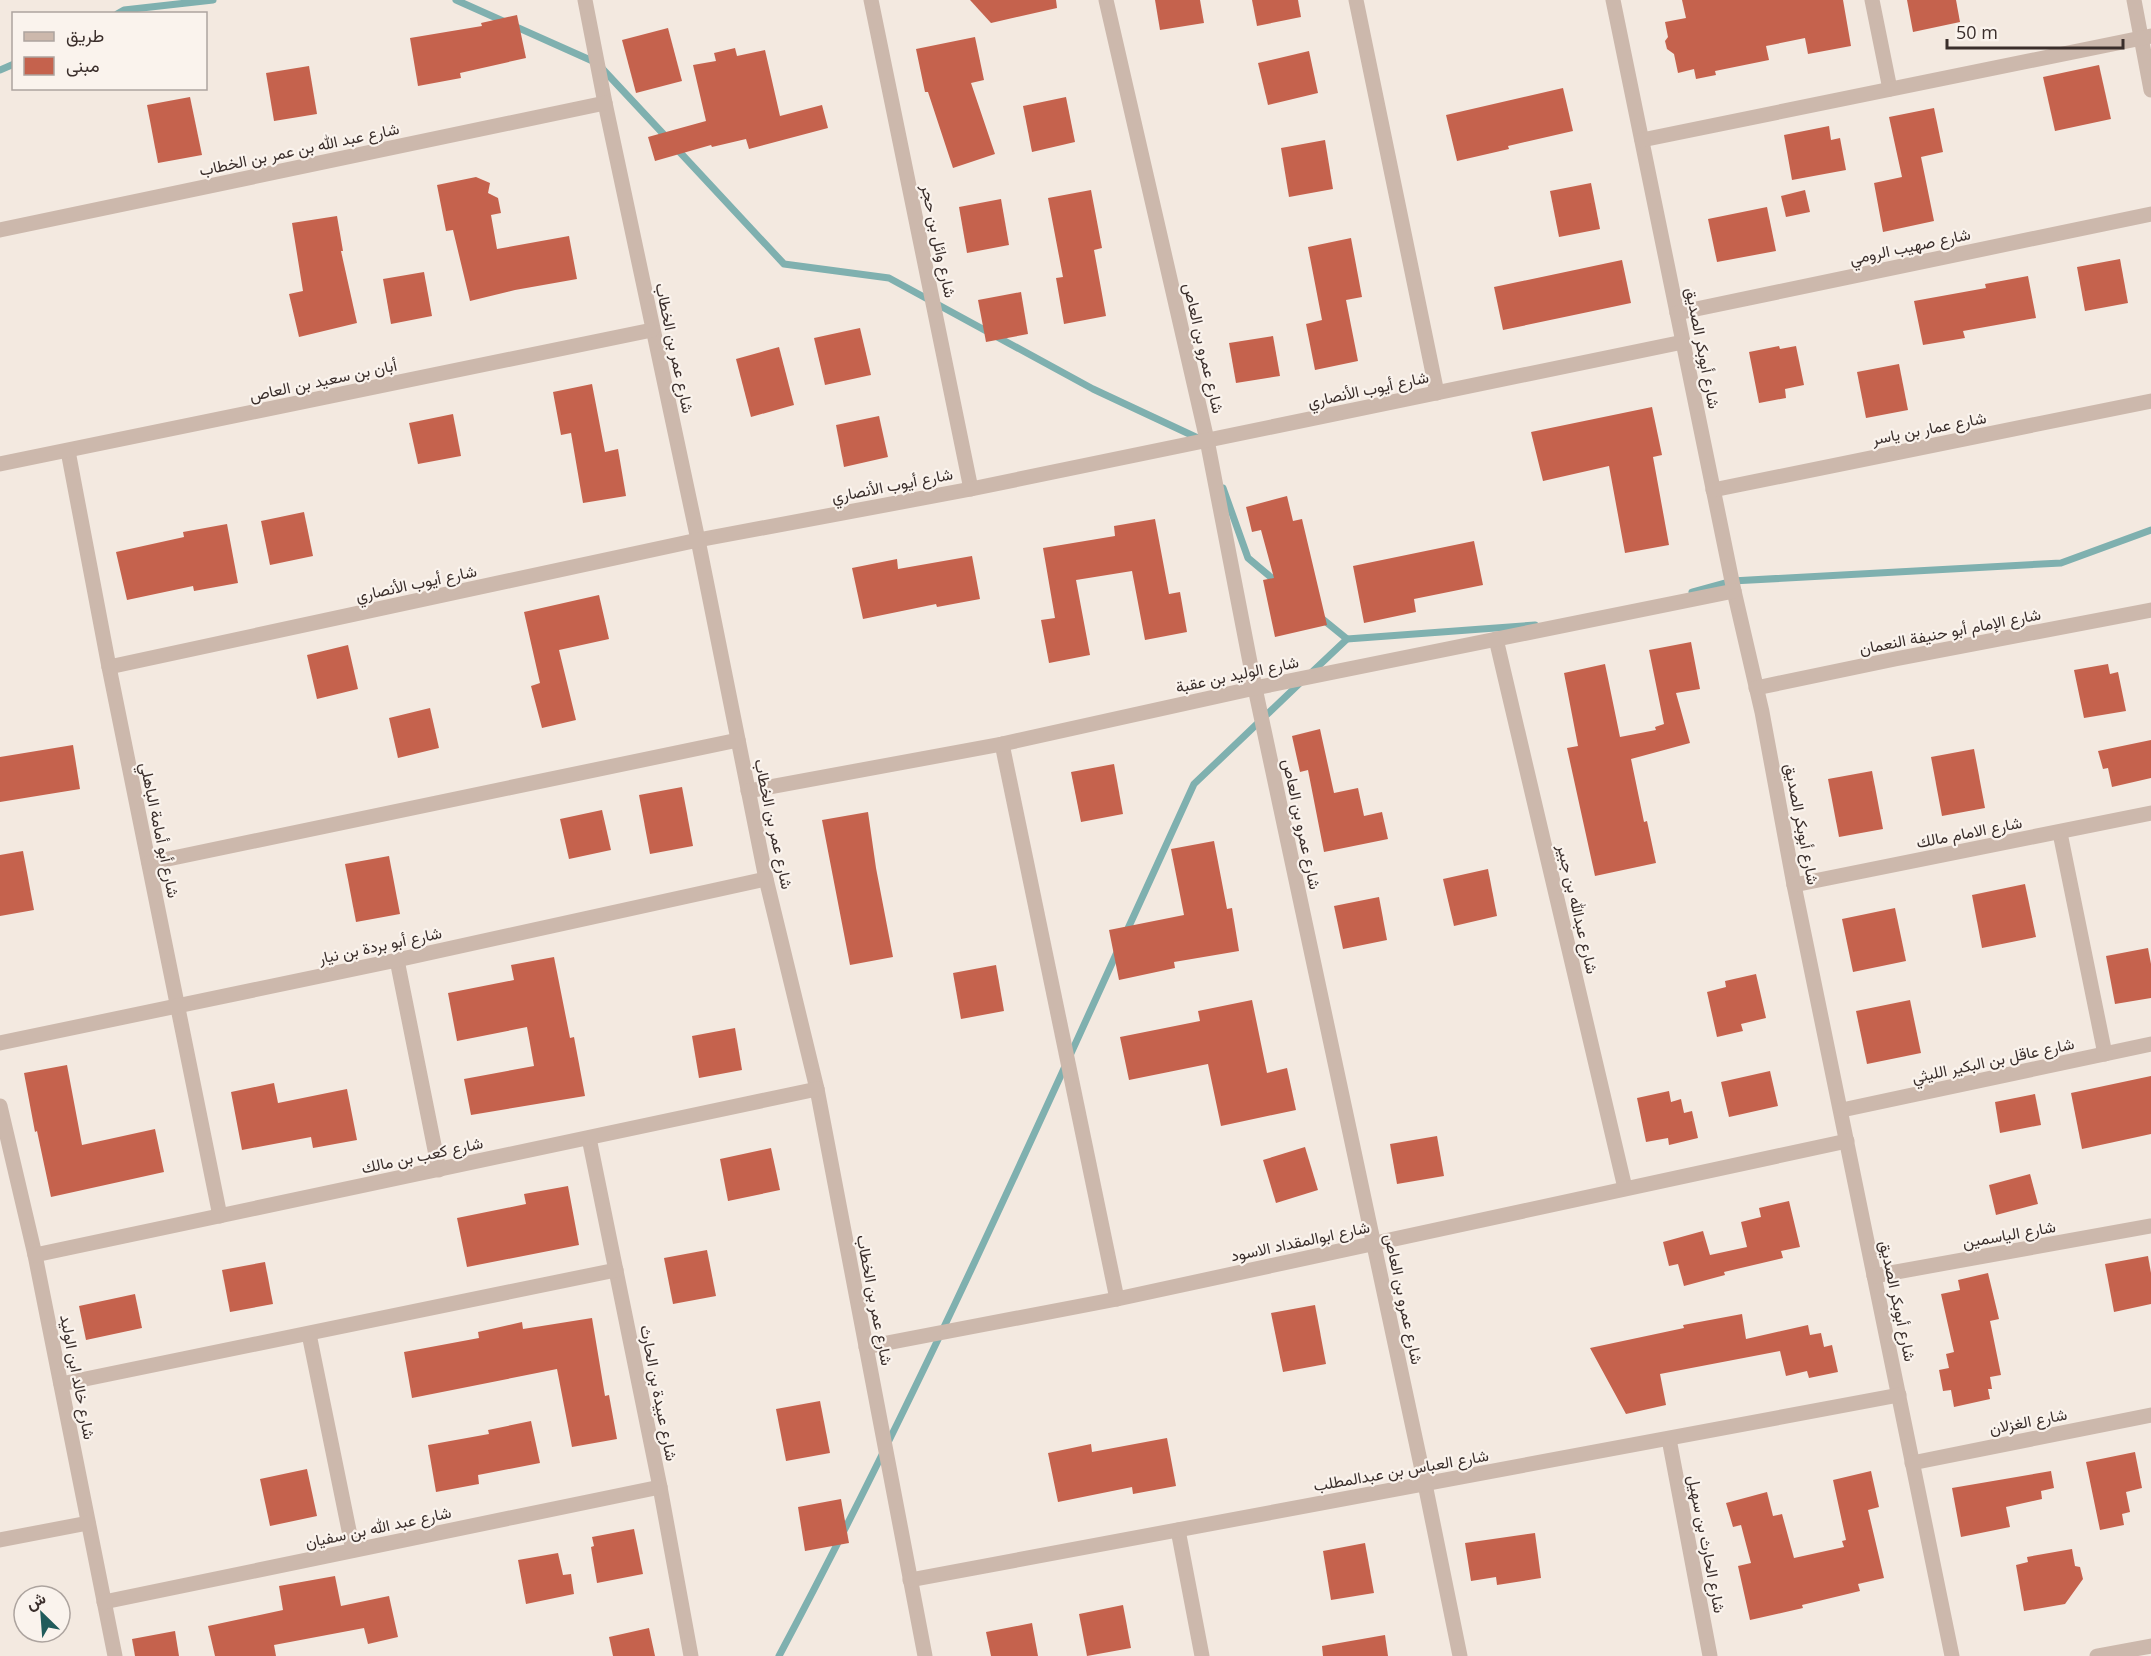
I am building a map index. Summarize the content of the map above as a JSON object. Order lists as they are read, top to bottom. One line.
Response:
{"streets":{"street":["شارع عبد الله بن عمر بن الخطاب","شارع وائل بن حجر","شارع صهيب الرومي","شارع عمر بن الخطاب","شارع عمرو بن العاص","شارع أبوبكر الصديق","أبان بن سعيد بن العاص","شارع أيوب الأنصاري","شارع عمار بن ياسر","شارع الإمام أبو حنيفة النعمان","شارع الوليد بن عقبة","شارع أبو أمامة الباهلي","شارع الامام مالك","شارع عبدالله بن جبير","شارع أبو بردة بن نيار","شارع عاقل بن البكير الليثي","شارع كعب بن مالك","شارع الياسمين","شارع ابوالمقداد الاسود","شارع خالد ابن الوليد","شارع عبيدة بن الحارث","شارع الغزلان","شارع العباس بن عبدالمطلب","شارع عبد الله بن سفيان","شارع الحارث بن سهيل"]},"crossings":[["شارع عبد الله بن عمر بن الخطاب","شارع عمر بن الخطاب"],["شارع وائل بن حجر","شارع أيوب الأنصاري"],["شارع صهيب الرومي","شارع أبوبكر الصديق"],["شارع عمر بن الخطاب","أبان بن سعيد بن العاص"],["شارع عمر بن الخطاب","شارع أيوب الأنصاري"],["شارع عمر بن الخطاب","شارع الوليد بن عقبة"],["شارع عمر بن الخطاب","شارع أبو بردة بن نيار"],["شارع عمر بن الخطاب","شارع كعب بن مالك"],["شارع عمر بن الخطاب","شارع ابوالمقداد الاسود"],["شارع عمر بن الخطاب","شارع العباس بن عبدالمطلب"],["شارع عمرو بن العاص","شارع أيوب الأنصاري"],["شارع عمرو بن العاص","شارع الوليد بن عقبة"],["شارع عمرو بن العاص","شارع ابوالمقداد الاسود"],["شارع عمرو بن العاص","شارع العباس بن عبدالمطلب"],["شارع أبوبكر الصديق","شارع أيوب الأنصاري"],["شارع أبوبكر الصديق","شارع عمار بن ياسر"],["شارع أبوبكر الصديق","شارع الإمام أبو حنيفة النعمان"],["شارع أبوبكر الصديق","شارع الوليد بن عقبة"],["شارع أبوبكر الصديق","شارع الامام مالك"],["شارع أبوبكر الصديق","شارع عاقل بن البكير الليثي"],["شارع أبوبكر الصديق","شارع الياسمين"],["شارع أبوبكر الصديق","شارع ابوالمقداد الاسود"],["شارع أبوبكر الصديق","شارع الغزلان"],["شارع أبوبكر الصديق","شارع العباس بن عبدالمطلب"],["أبان بن سعيد بن العاص","شارع أبو أمامة الباهلي"],["شارع أيوب الأنصاري","شارع أبو أمامة الباهلي"],["شارع الوليد بن عقبة","شارع عبدالله بن جبير"],["شارع أبو أمامة الباهلي","شارع أبو بردة بن نيار"],["شارع أبو أمامة الباهلي","شارع كعب بن مالك"],["شارع عبدالله بن جبير","شارع ابوالمقداد الاسود"],["شارع كعب بن مالك","شارع خالد ابن الوليد"],["شارع كعب بن مالك","شارع عبيدة بن الحارث"],["شارع خالد ابن الوليد","شارع عبد الله بن سفيان"],["شارع عبيدة بن الحارث","شارع عبد الله بن سفيان"],["شارع العباس بن عبدالمطلب","شارع الحارث بن سهيل"]],"legend":["طريق","مبنى"],"scale_bar":"50 m","north":"top left"}
